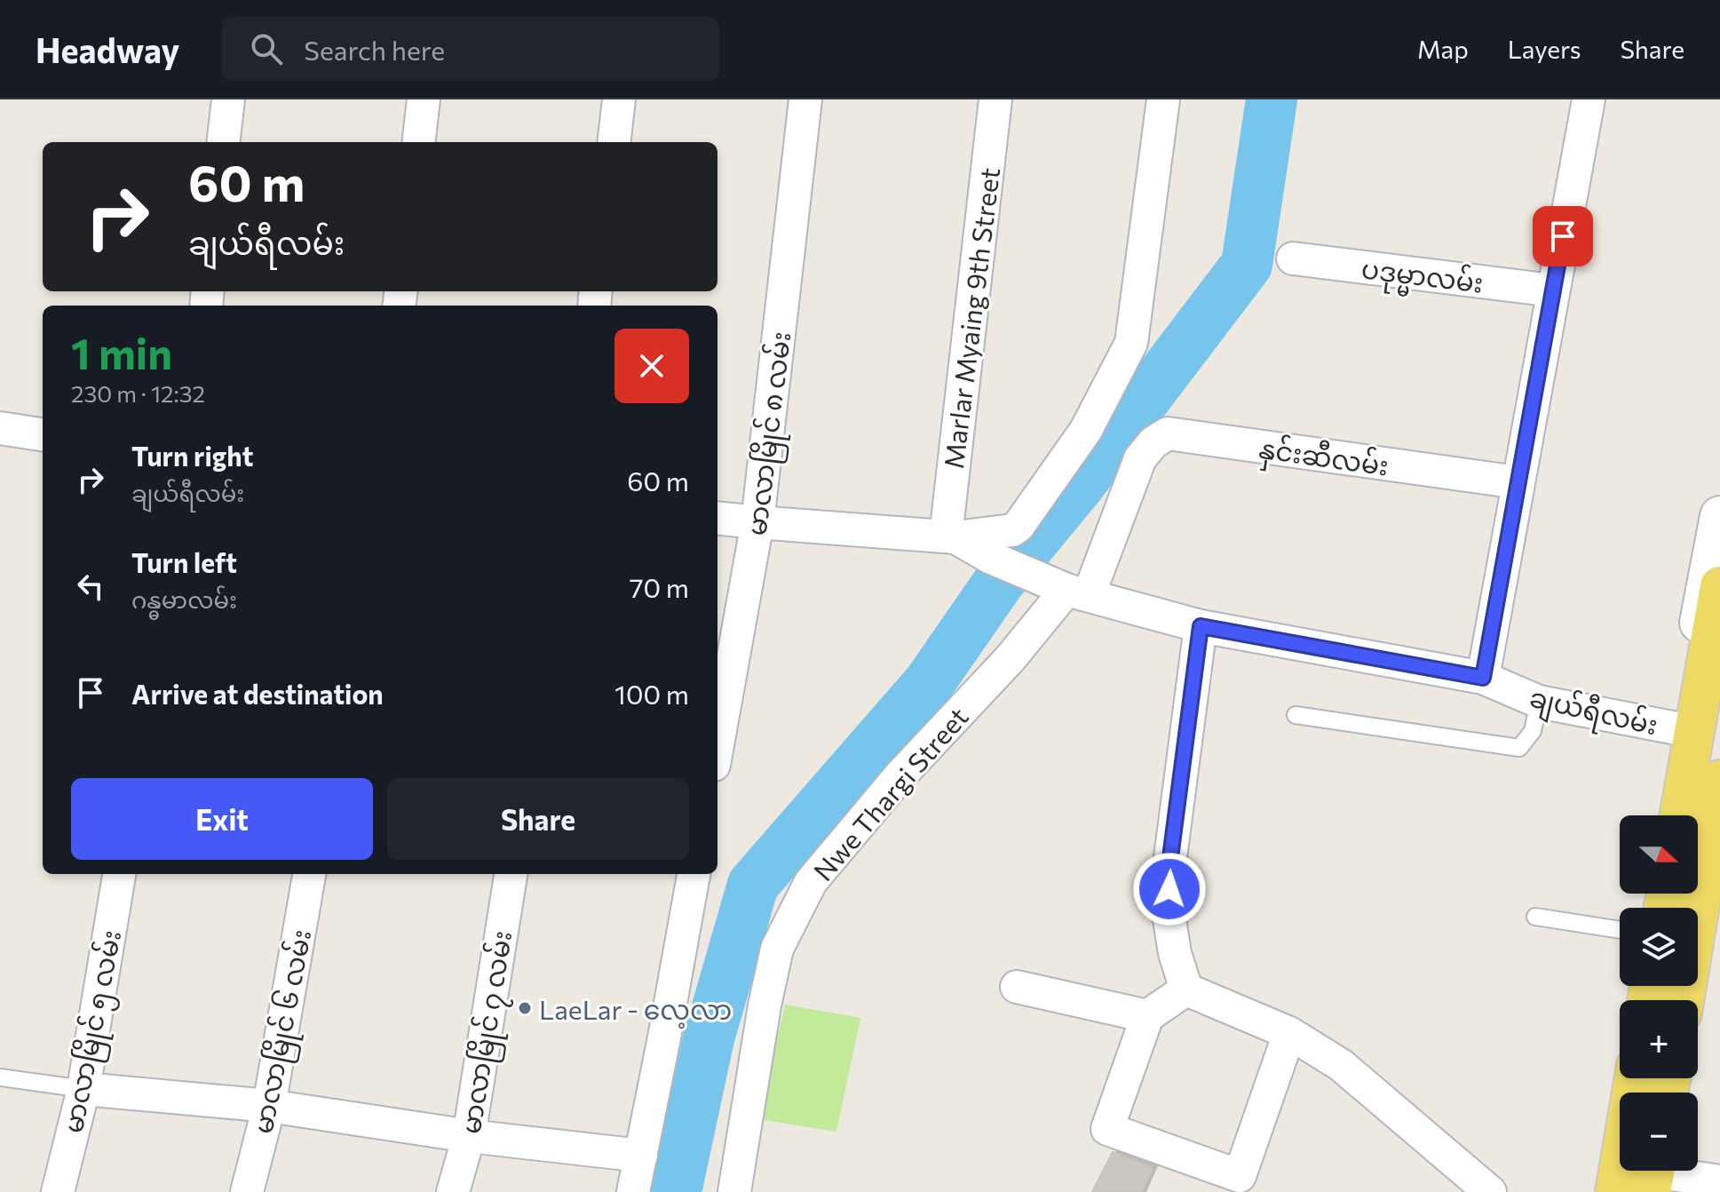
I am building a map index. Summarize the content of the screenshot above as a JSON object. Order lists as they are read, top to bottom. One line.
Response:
{"streets":{"street":["ပဒုမ္မာလမ်း","Marlar Myaing 9th Street","မာလာမြိုင် ၈ လမ်း","နှင်းဆီလမ်း","ချယ်ရီလမ်း","Nwe Thargi Street","မာလာမြိုင် ၅ လမ်း","မာလာမြိုင် ၆ လမ်း","မာလာမြိုင် ၇ လမ်း"]},"crossings":[["Marlar Myaing 9th Street","ချယ်ရီလမ်း"],["နှင်းဆီလမ်း","Nwe Thargi Street"],["ချယ်ရီလမ်း","Nwe Thargi Street"]],"places":["LaeLar - လေ့လာ"],"north":"right","page":{"header":"Headway","search":"Search here","nav":["Map","Layers","Share"],"turn":["60 m","ချယ်ရီလမ်း"],"heading":["1 min","230 m · 12:32"],"list":[{"name":"Turn right","note":"ချယ်ရီလမ်း","value":"60 m"},{"name":"Turn left","note":"ဂန္ဓမာလမ်း","value":"70 m"},{"name":"Arrive at destination","value":"100 m"}],"buttons":["Exit","Share"],"map_buttons":["+","−"]}}
